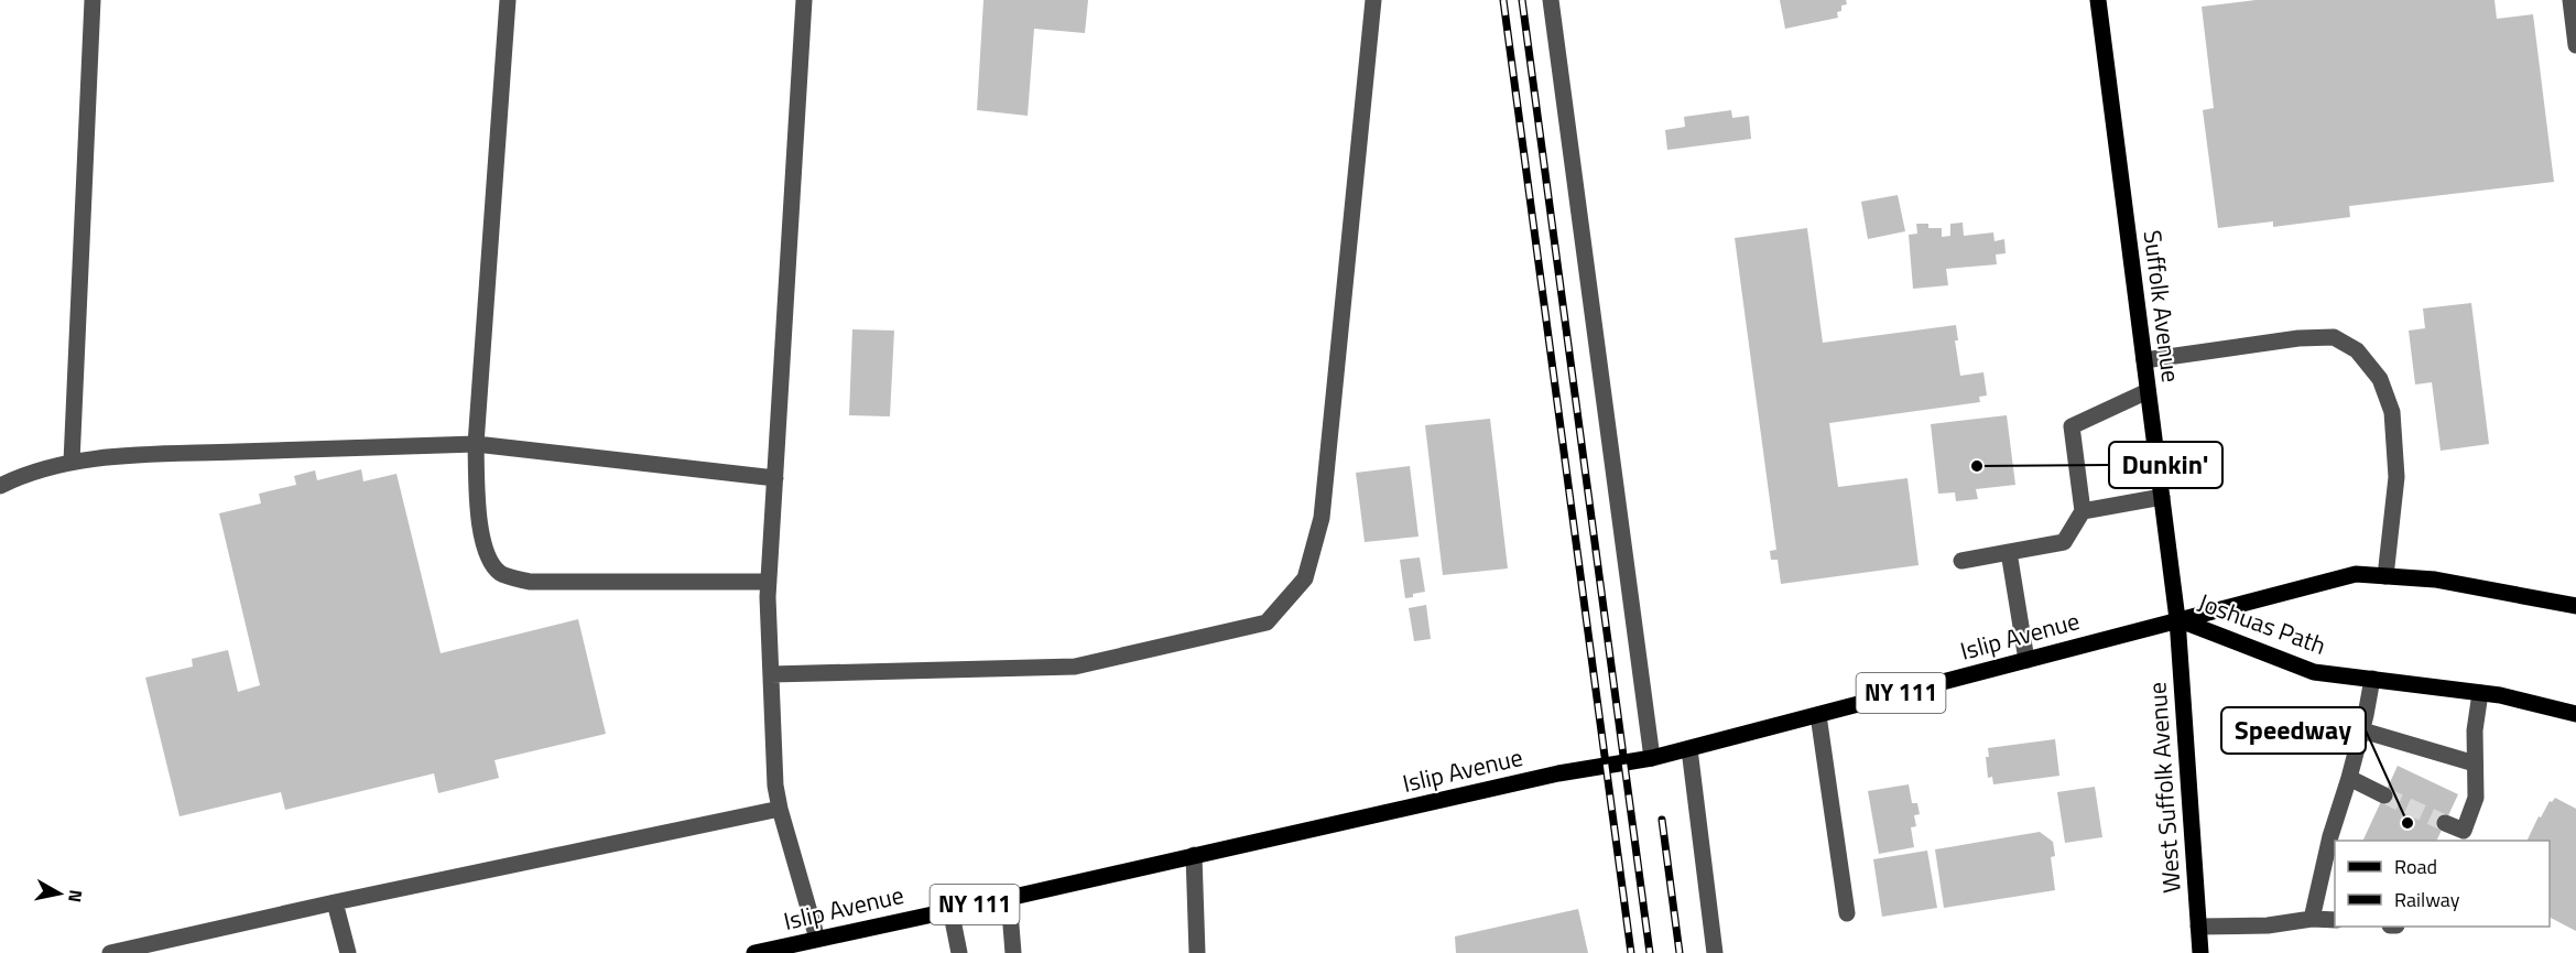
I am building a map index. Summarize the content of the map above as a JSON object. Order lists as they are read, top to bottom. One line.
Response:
{"streets":{"main road":["Suffolk Avenue","Joshuas Path","Islip Avenue","NY 111","West Suffolk Avenue"]},"crossings":[["Suffolk Avenue","Joshuas Path"],["Suffolk Avenue","Islip Avenue"],["Suffolk Avenue","West Suffolk Avenue"],["Joshuas Path","Islip Avenue"],["Joshuas Path","West Suffolk Avenue"],["Islip Avenue","West Suffolk Avenue"]],"places":["Dunkin'","Speedway"],"legend":["Road","Railway"],"north":"right"}
